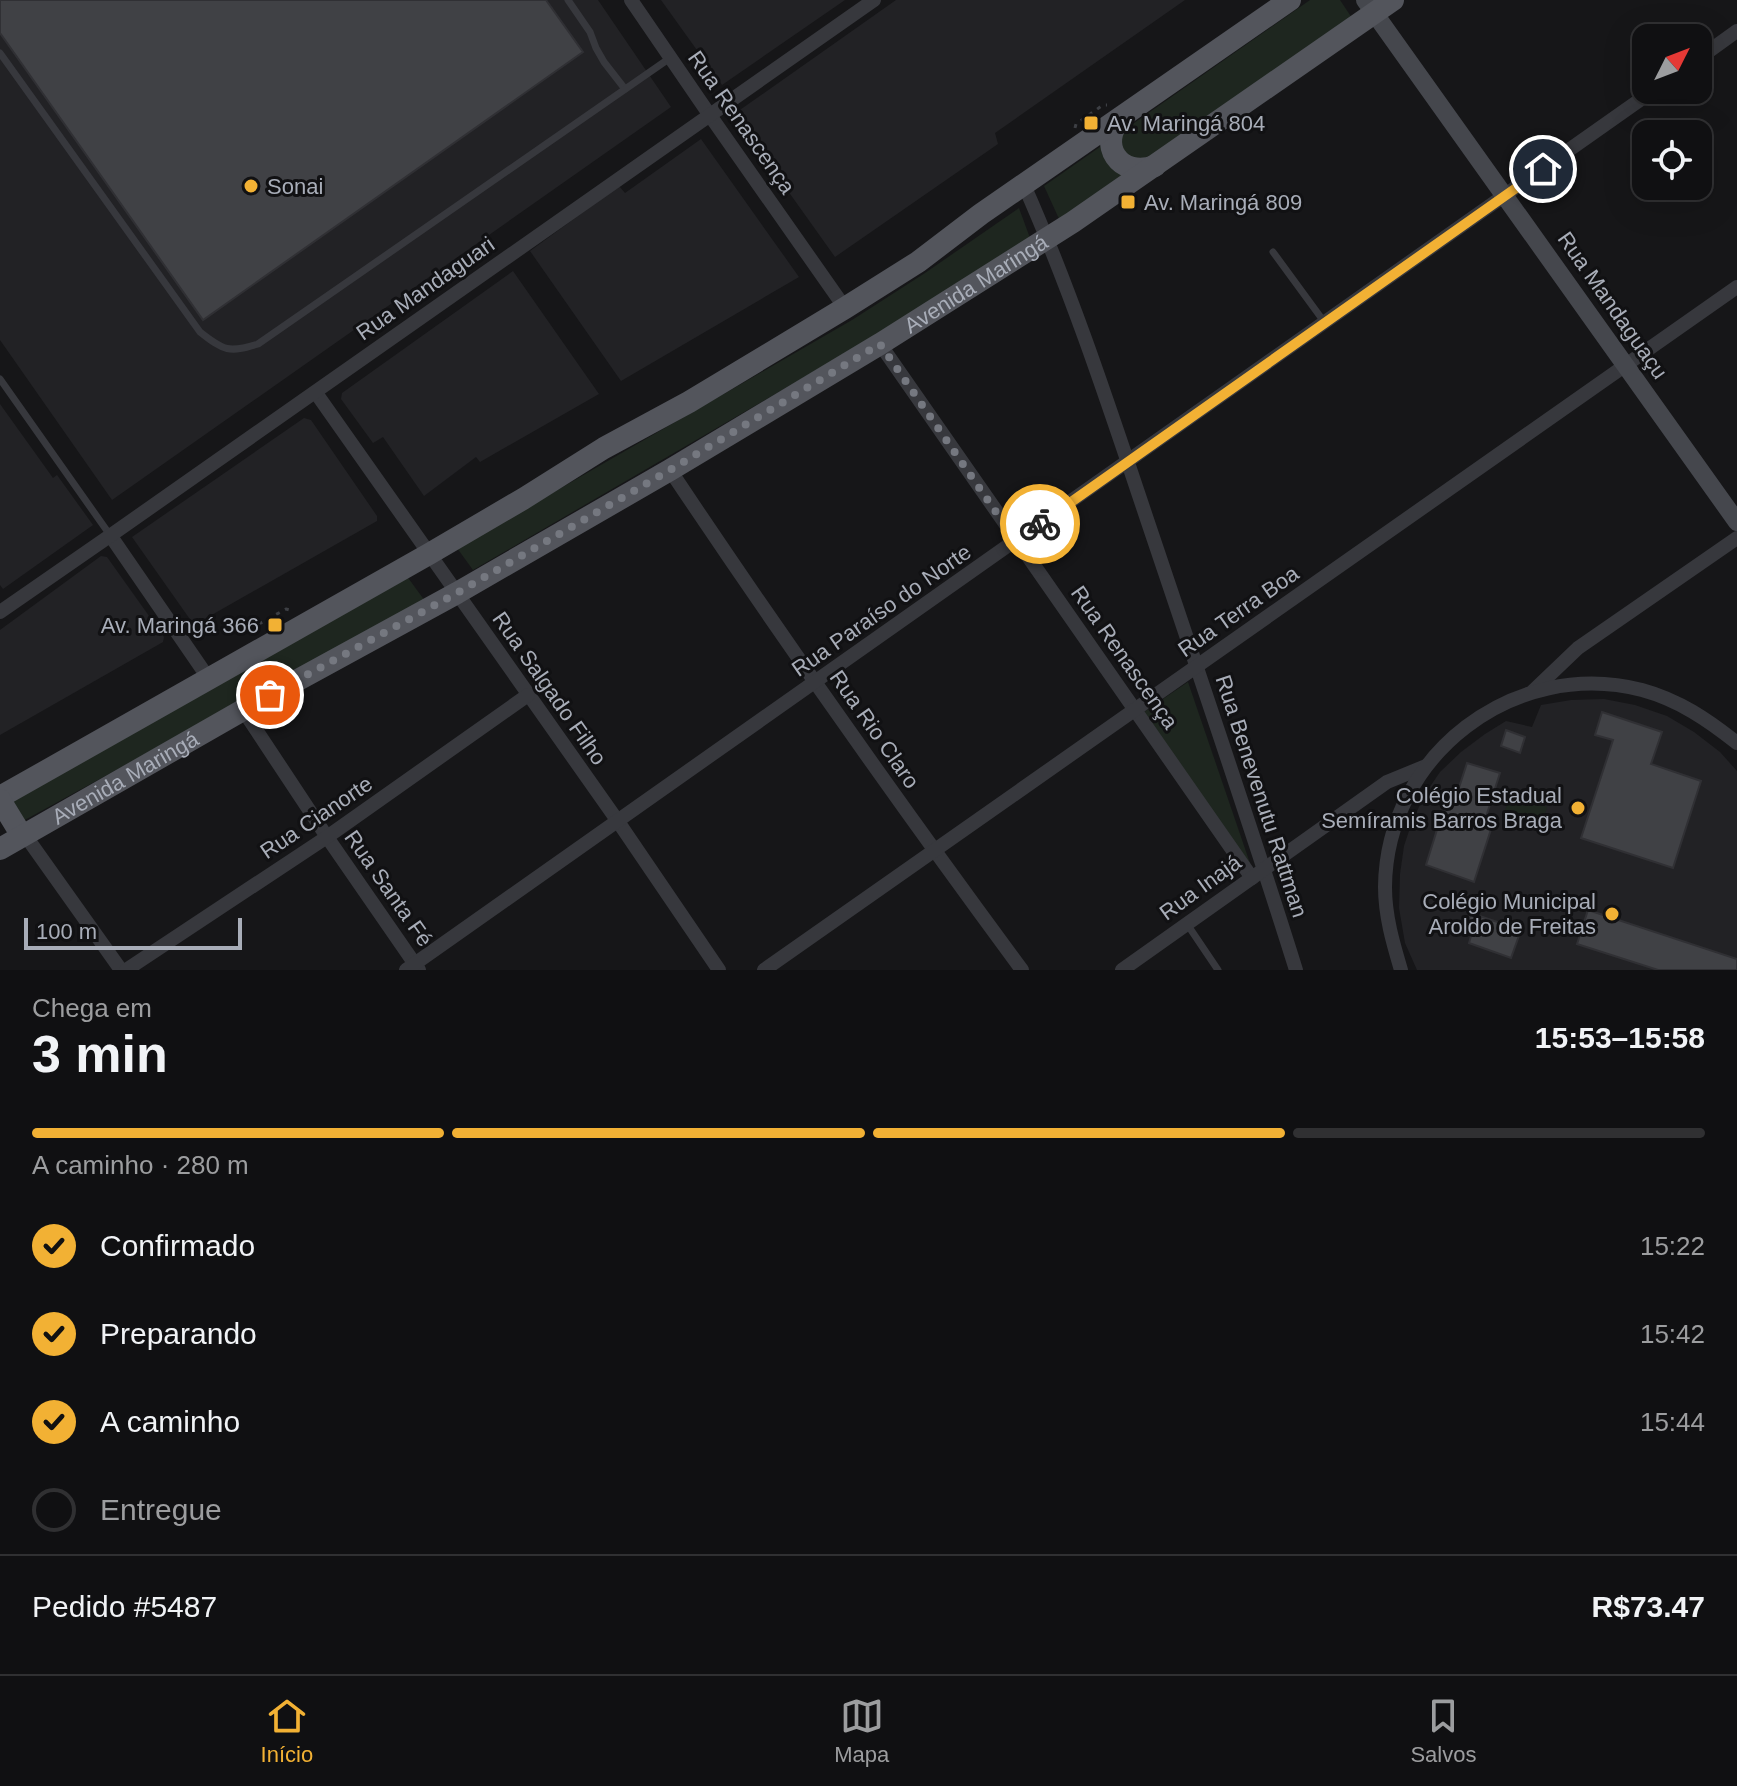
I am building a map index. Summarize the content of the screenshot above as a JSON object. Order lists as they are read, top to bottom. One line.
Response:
{"streets":{"main road":["Avenida Maringá"],"street":["Rua Renascença","Rua Mandaguari","Rua Mandaguaçu","Rua Paraíso do Norte","Rua Terra Boa","Rua Salgado Filho","Rua Rio Claro","Rua Benevenutu Rattman","Rua Cianorte","Rua Inajá","Rua Santa Fé"]},"crossings":[["Rua Renascença","Avenida Maringá"],["Rua Renascença","Rua Mandaguari"],["Rua Renascença","Rua Paraíso do Norte"],["Rua Renascença","Rua Terra Boa"],["Rua Renascença","Rua Benevenutu Rattman"],["Rua Renascença","Rua Inajá"],["Avenida Maringá","Rua Mandaguaçu"],["Avenida Maringá","Rua Salgado Filho"],["Avenida Maringá","Rua Rio Claro"],["Avenida Maringá","Rua Benevenutu Rattman"],["Avenida Maringá","Rua Santa Fé"],["Rua Mandaguari","Rua Salgado Filho"],["Rua Mandaguaçu","Rua Paraíso do Norte"],["Rua Mandaguaçu","Rua Terra Boa"],["Rua Paraíso do Norte","Rua Salgado Filho"],["Rua Paraíso do Norte","Rua Rio Claro"],["Rua Paraíso do Norte","Rua Benevenutu Rattman"],["Rua Paraíso do Norte","Rua Santa Fé"],["Rua Terra Boa","Rua Rio Claro"],["Rua Terra Boa","Rua Benevenutu Rattman"],["Rua Salgado Filho","Rua Cianorte"],["Rua Benevenutu Rattman","Rua Inajá"],["Rua Cianorte","Rua Santa Fé"]],"places":{"transit":["Av. Maringá 804","Av. Maringá 809","Av. Maringá 366"],"other":["Sonai","Colégio Estadual Semíramis Barros Braga","Colégio Municipal Aroldo de Freitas"]},"scale_bar":"100 m","north":"top right","page":{"scale":"100 m","heading":["3 min","Chega em","15:53–15:58"],"panel":["Pedido #5487","R$73.47"],"bar":"A caminho · 280 m","list":[["Confirmado","15:22"],["Preparando","15:42"],["A caminho","15:44"],"Entregue"],"tabs":["Início","Mapa","Salvos"]}}
